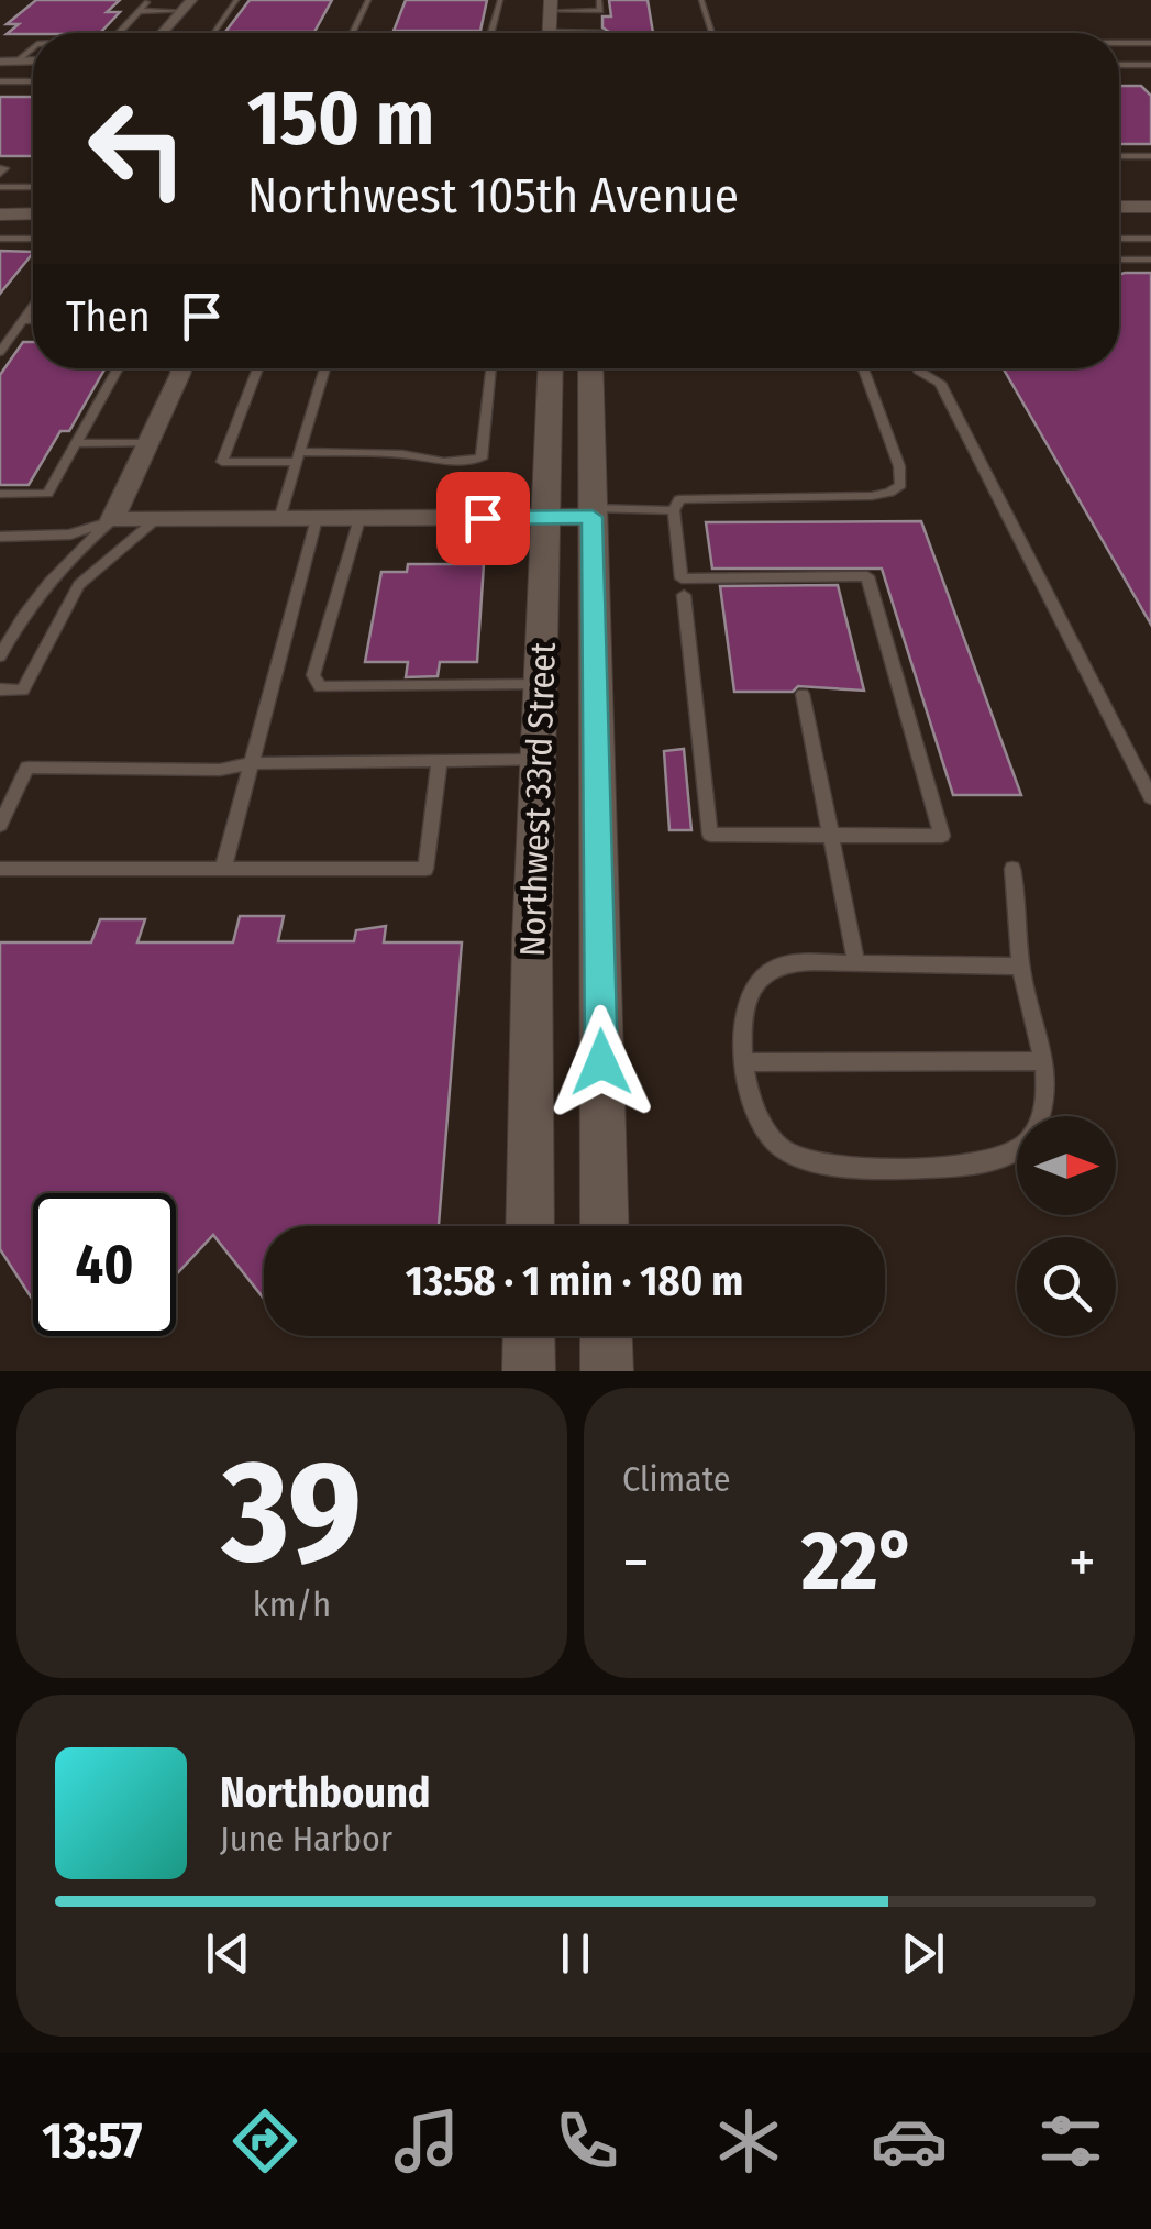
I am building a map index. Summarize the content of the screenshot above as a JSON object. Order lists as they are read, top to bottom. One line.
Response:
{"streets":{"street":["Northwest 33rd Street"]},"north":"right","page":{"turn":["150 m","Northwest 105th Avenue"],"then":"Then","limit":"40","trip":"13:58 · 1 min · 180 m","tile":[["39","km/h"],"Climate"],"heat":["−","22°","+"],"song":["Northbound","June Harbor"],"tabs":"13:57"}}
